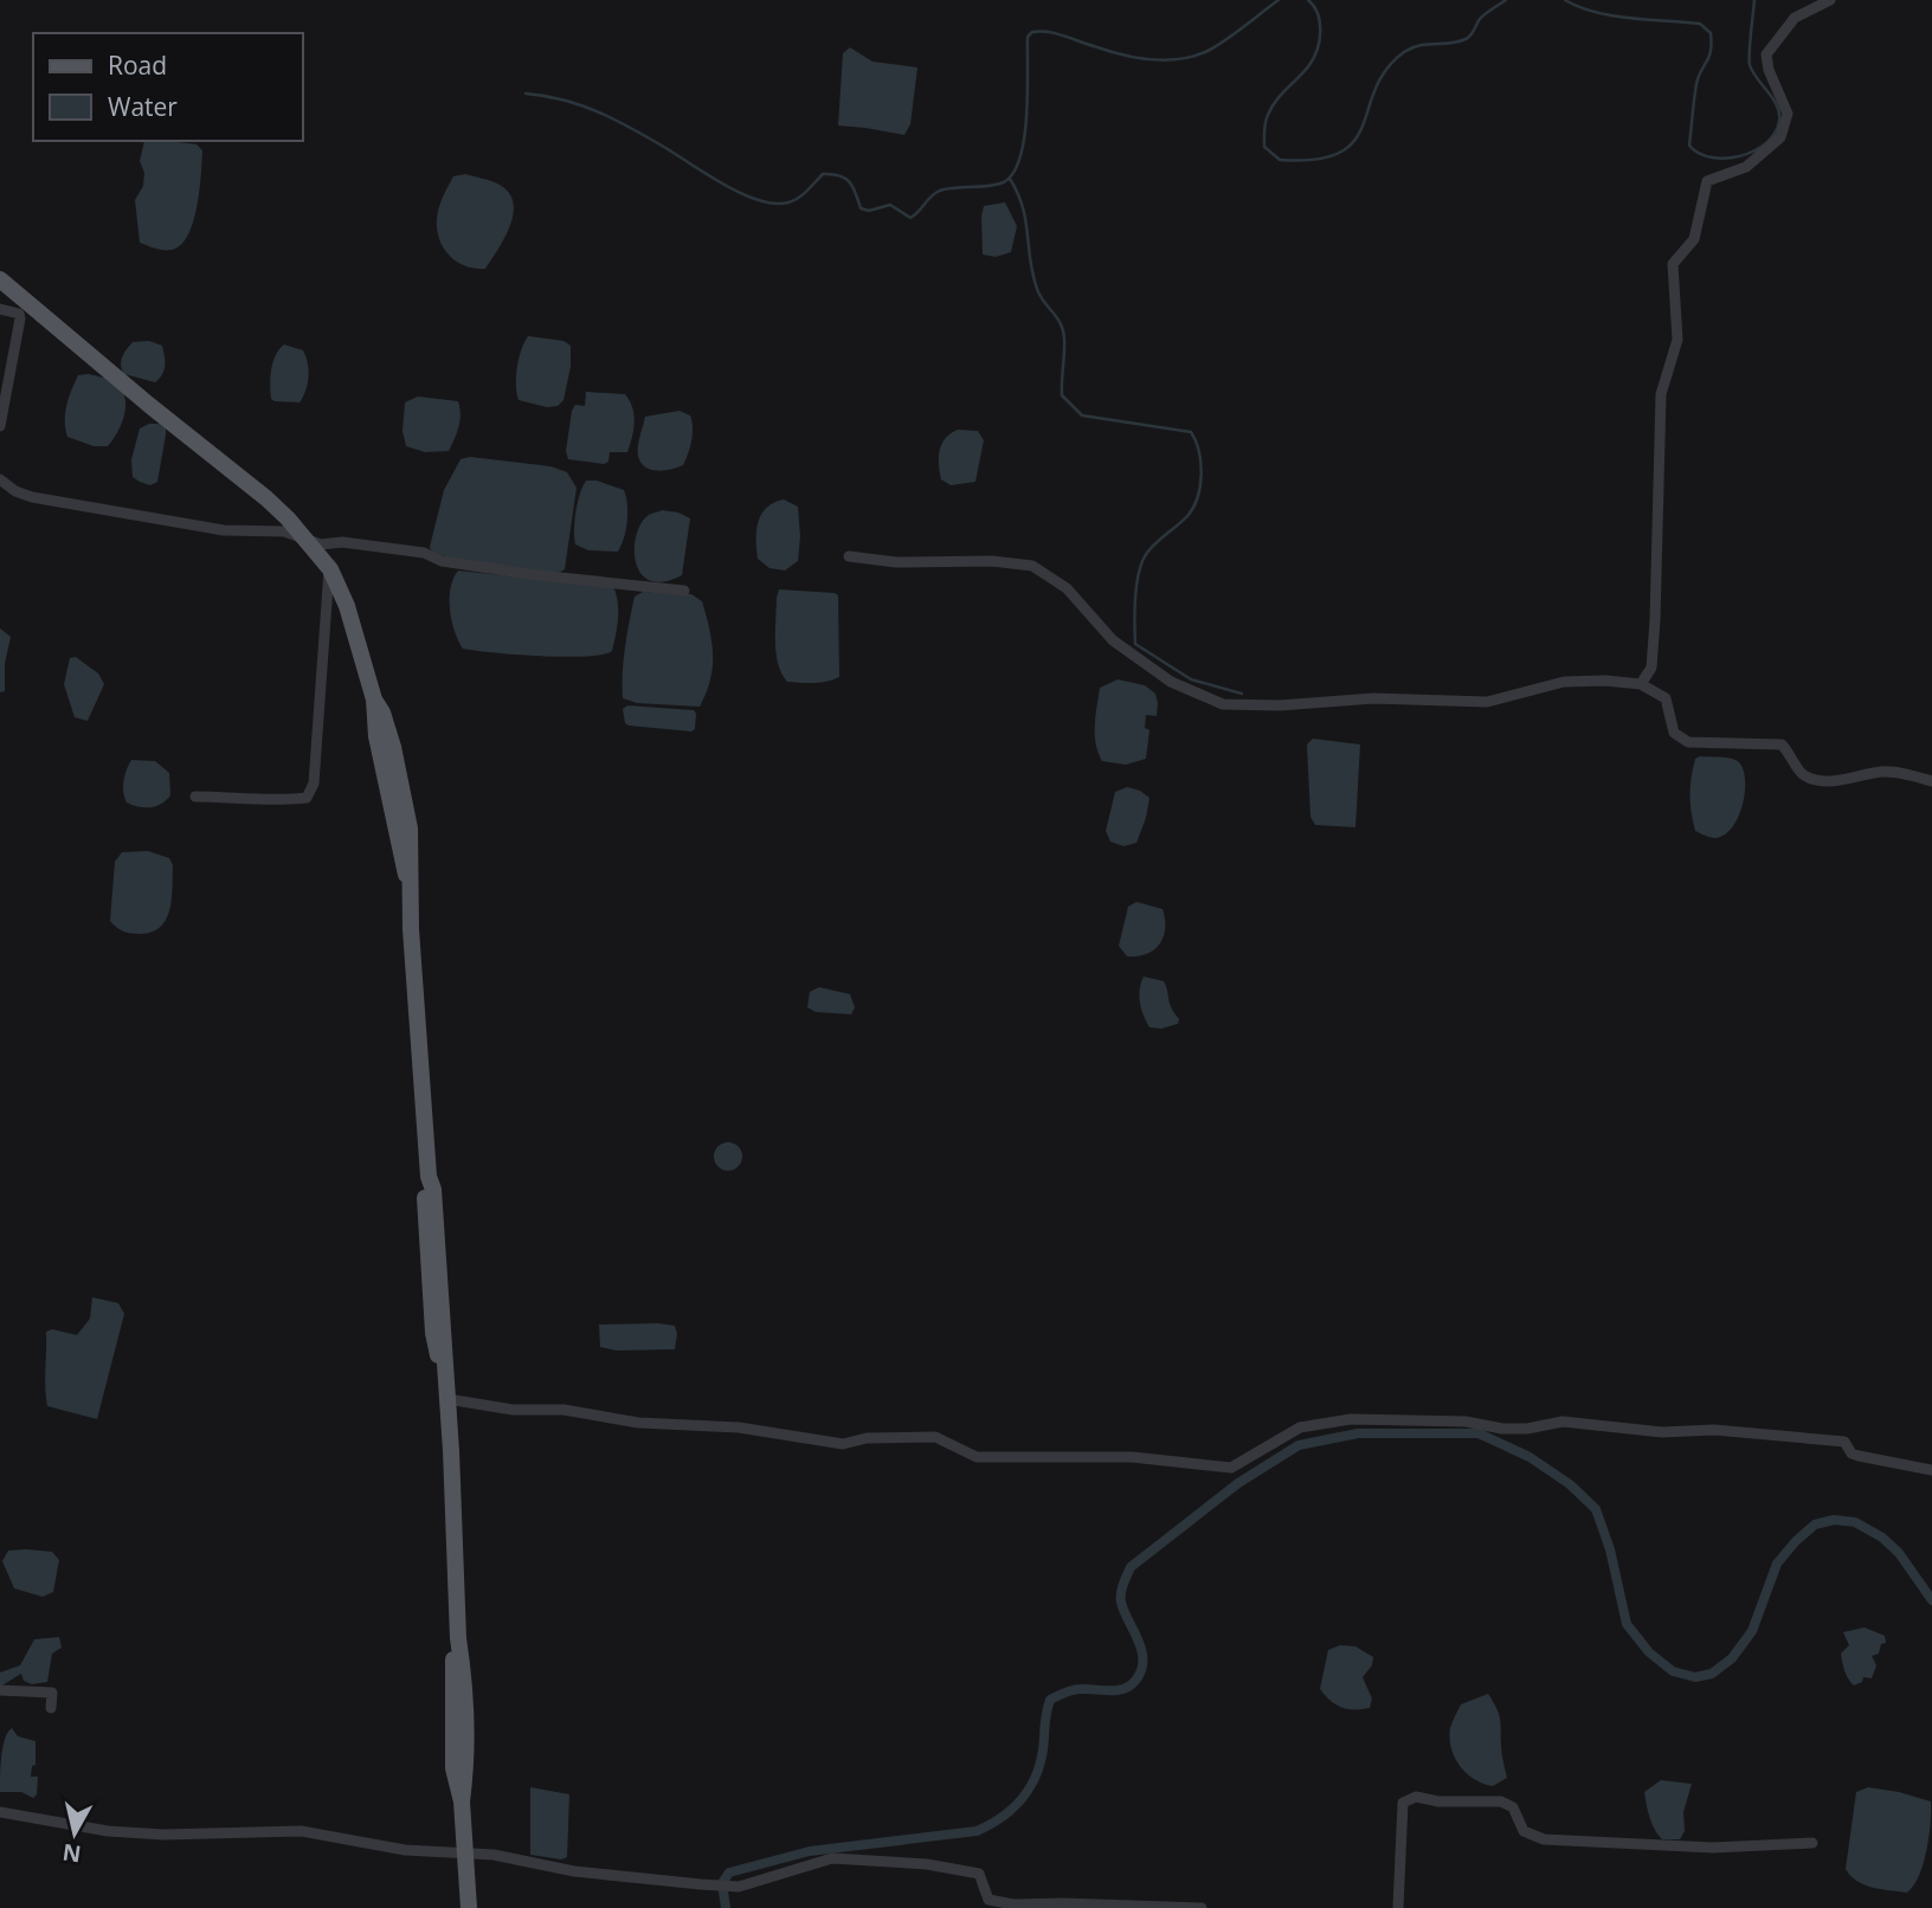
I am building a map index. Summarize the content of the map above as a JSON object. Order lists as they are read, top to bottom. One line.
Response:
{"legend":["Road","Water"],"north":"bottom"}
